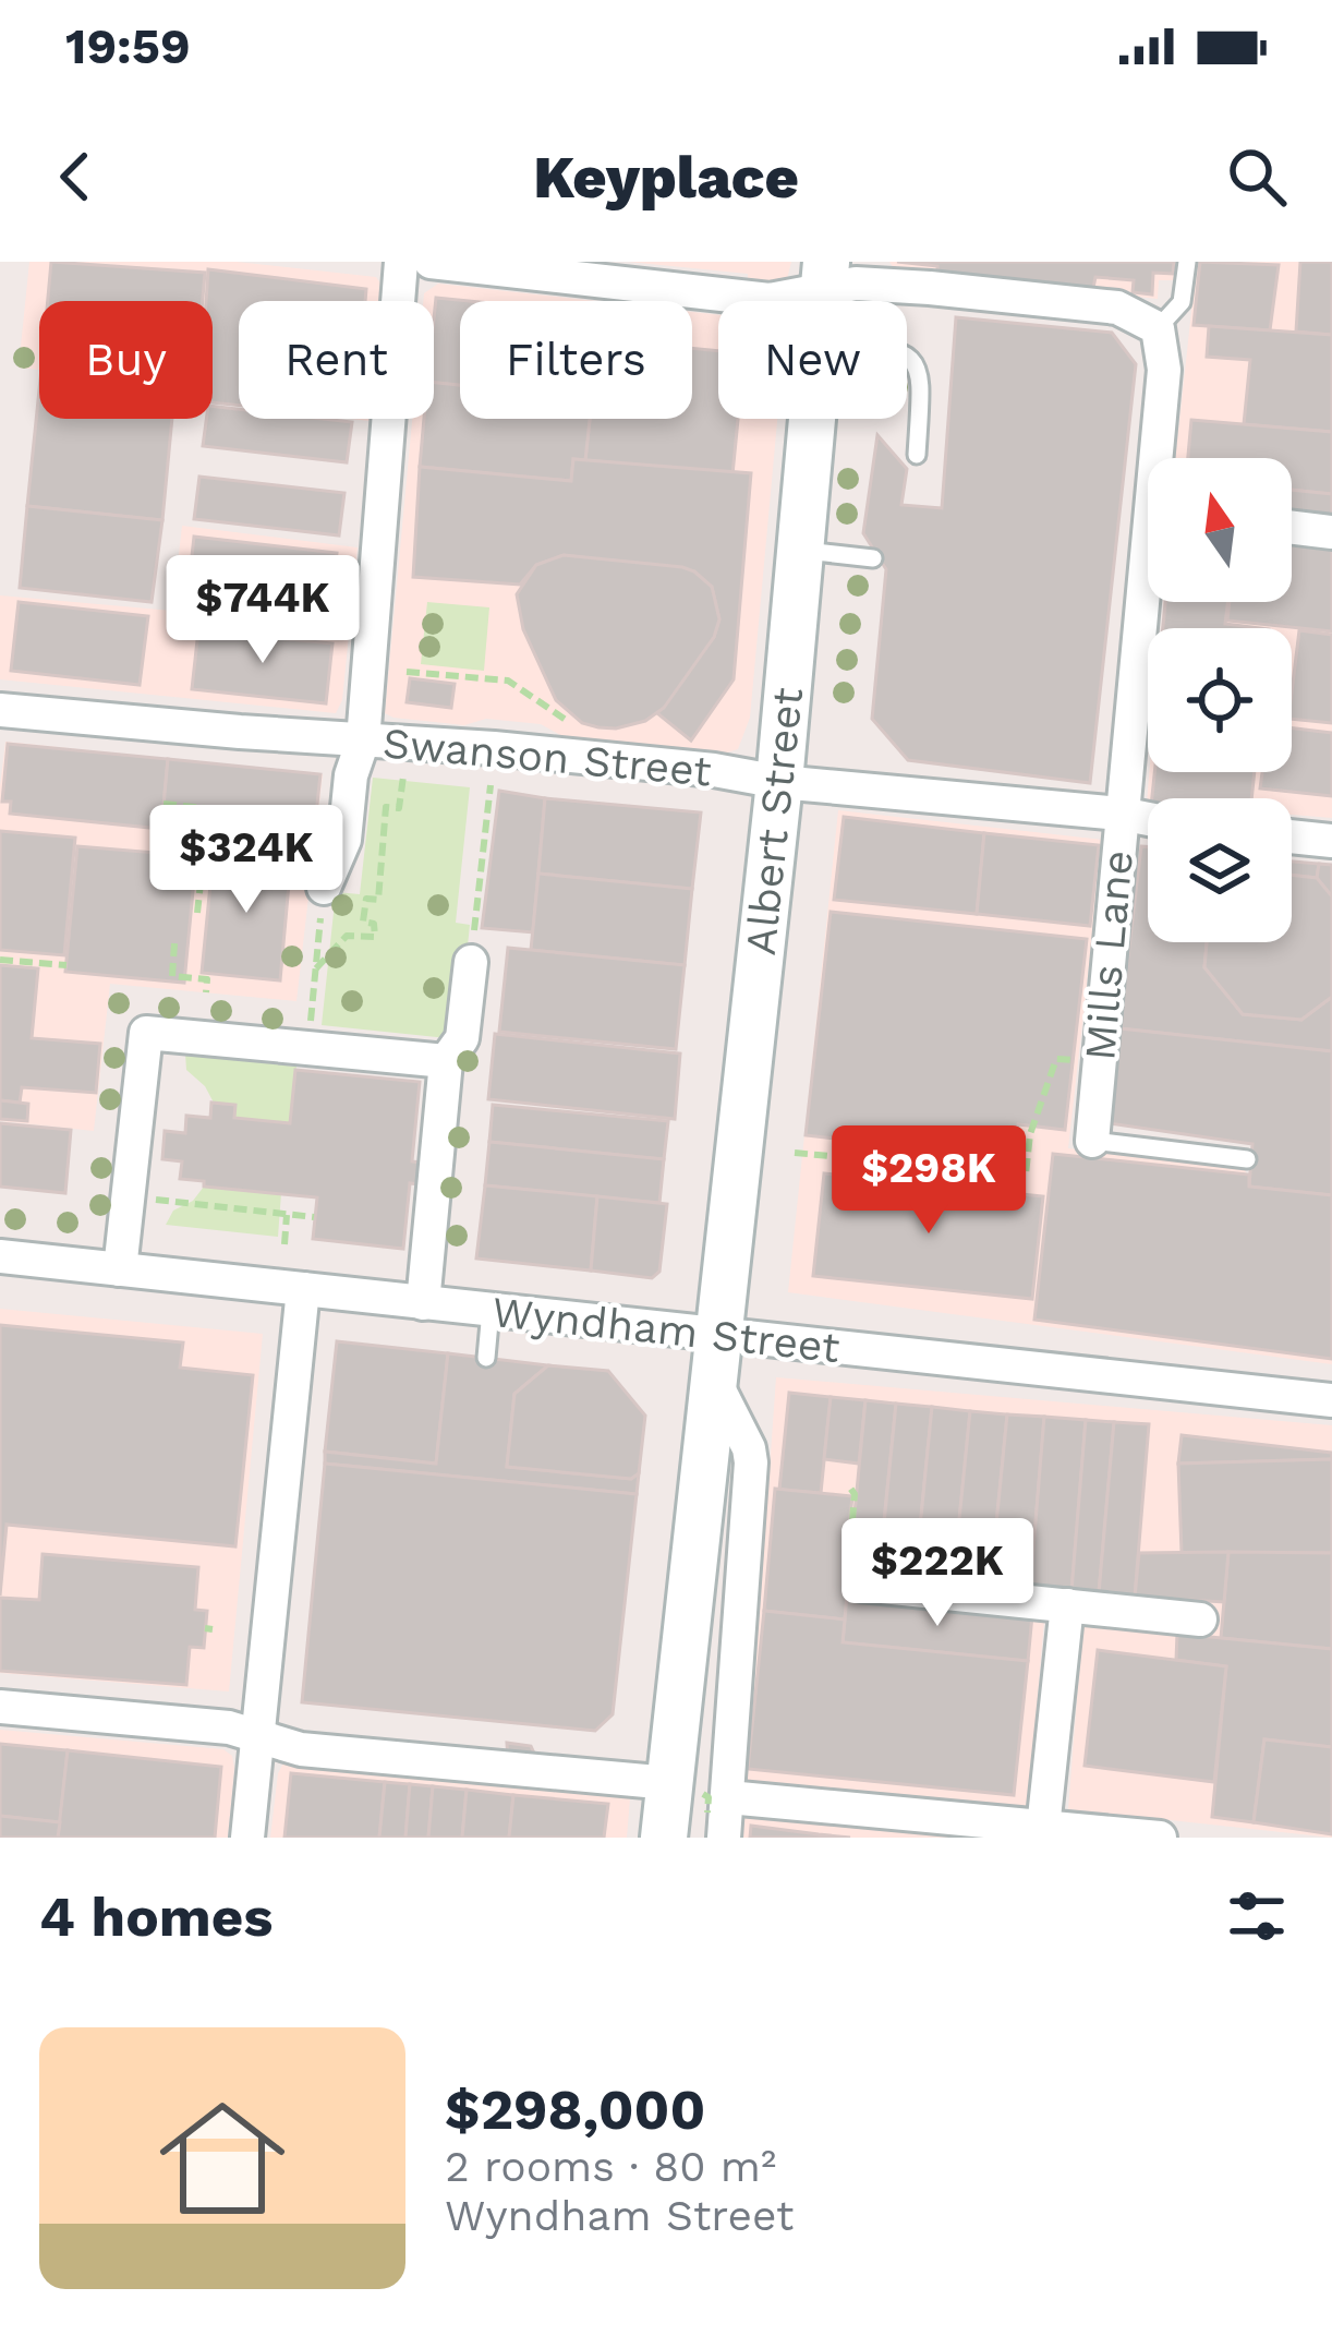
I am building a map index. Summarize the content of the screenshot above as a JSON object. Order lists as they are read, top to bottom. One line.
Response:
{"streets":{"street":["Swanson Street","Albert Street","Mills Lane","Wyndham Street"]},"crossings":[["Swanson Street","Albert Street"],["Swanson Street","Mills Lane"],["Albert Street","Wyndham Street"]],"north":"top","page":{"status":"19:59","header":"Keyplace","chip":["Buy","Rent","Filters","New"],"price":["$744K","$324K","$298K","$222K"],"heading":"4 homes","list":[{"name":"$298,000","note":"2 rooms · 80 m² · Wyndham Street"}]}}
